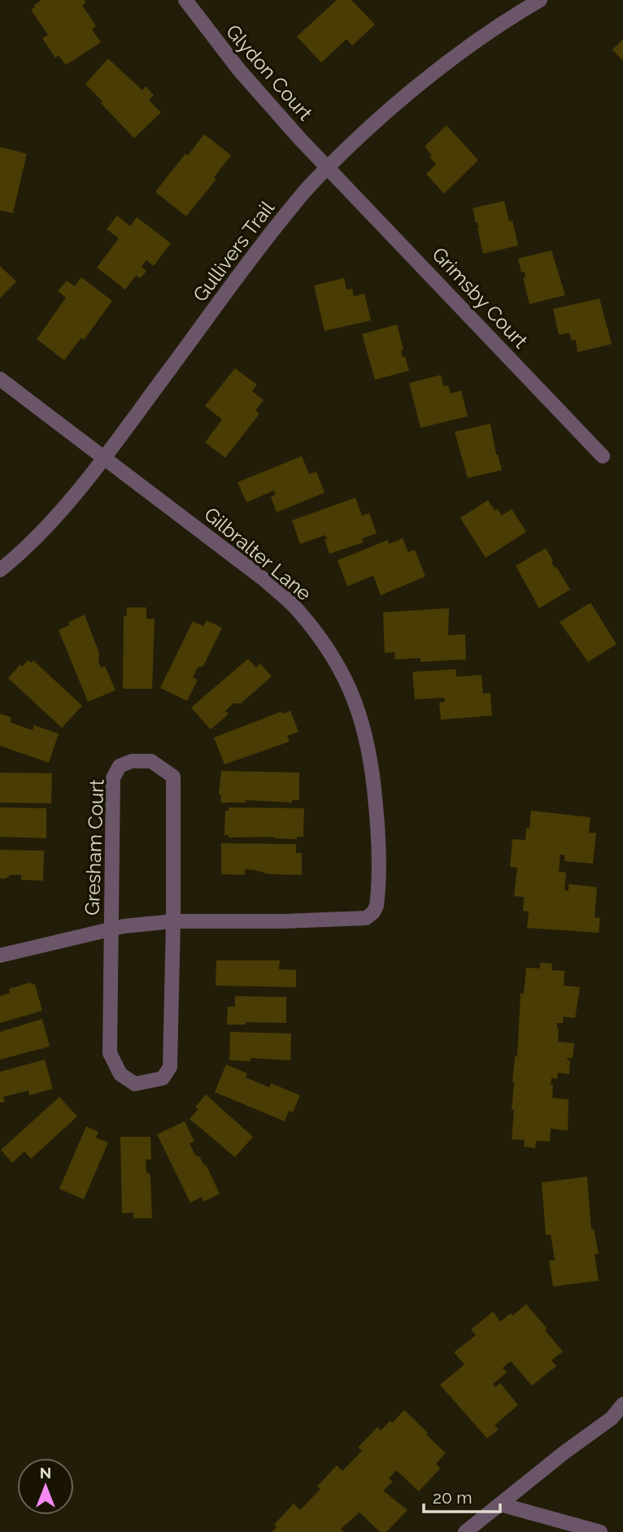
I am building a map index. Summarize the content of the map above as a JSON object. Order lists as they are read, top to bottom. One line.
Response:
{"streets":{"street":["Glydon Court","Gullivers Trail","Grimsby Court","Gilbralter Lane","Gresham Court"]},"crossings":[["Glydon Court","Gullivers Trail"],["Glydon Court","Grimsby Court"],["Gullivers Trail","Grimsby Court"],["Gullivers Trail","Gilbralter Lane"],["Gilbralter Lane","Gresham Court"]],"scale_bar":"20 m","north":"top"}
